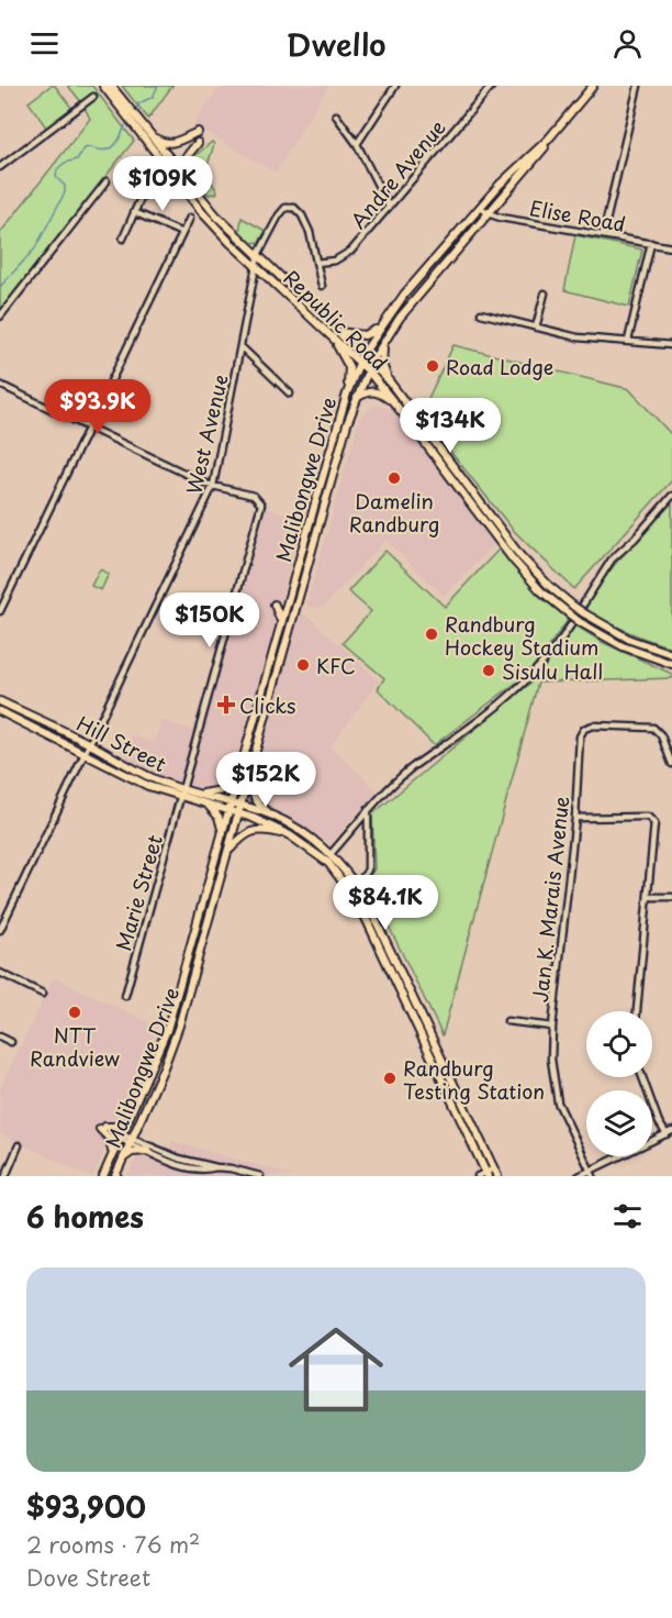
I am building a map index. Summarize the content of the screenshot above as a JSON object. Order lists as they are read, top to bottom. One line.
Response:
{"streets":{"main road":["Republic Road","Malibongwe Drive","Hill Street"],"street":["Andre Avenue","Elise Road","West Avenue","Marie Street","Jan K. Marais Avenue"]},"crossings":[["Elise Road","Malibongwe Drive"],["Republic Road","West Avenue"],["Republic Road","Malibongwe Drive"],["West Avenue","Hill Street"],["West Avenue","Marie Street"],["Malibongwe Drive","Hill Street"],["Hill Street","Marie Street"]],"places":{"other":["Road Lodge","Damelin Randburg","Randburg Hockey Stadium","KFC","Sisulu Hall","NTT Randview","Randburg Testing Station"],"health":["Clicks"]},"page":{"header":"Dwello","price":["$109K","$93.9K","$134K","$150K","$152K","$84.1K"],"heading":"6 homes","list":[{"name":"$93,900","note":"2 rooms · 76 m² · Dove Street"}]}}
